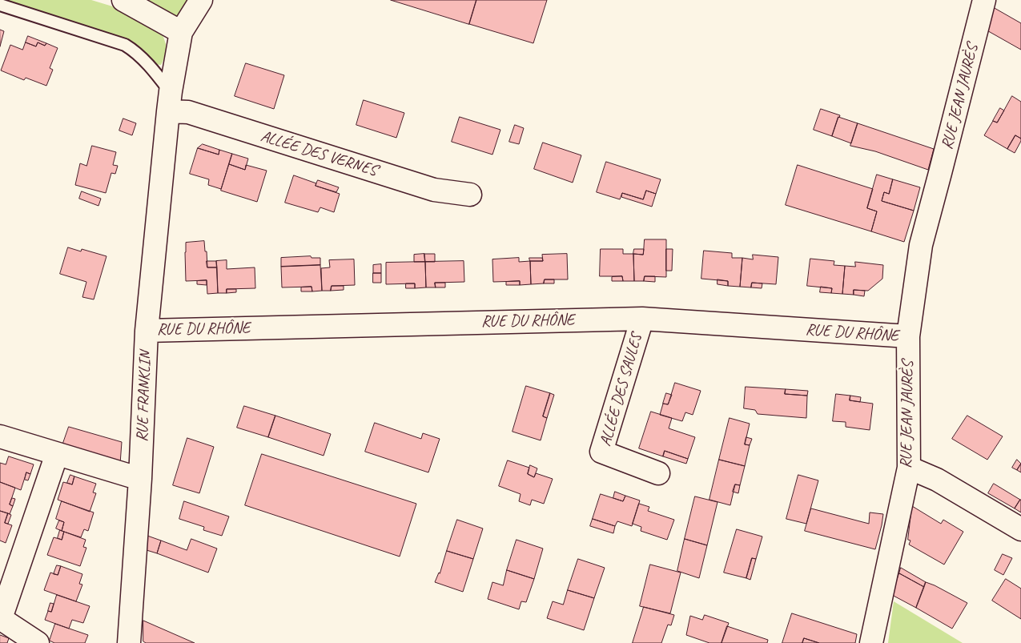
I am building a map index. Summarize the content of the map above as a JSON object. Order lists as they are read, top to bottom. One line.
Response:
{"streets":{"street":["RUE JEAN JAURÈS","ALLÉE DES VERNES","RUE DU RHÔNE","ALLÉE DES SAULES","RUE FRANKLIN"]},"crossings":[["RUE JEAN JAURÈS","RUE DU RHÔNE"],["ALLÉE DES VERNES","RUE FRANKLIN"],["RUE DU RHÔNE","ALLÉE DES SAULES"],["RUE DU RHÔNE","RUE FRANKLIN"]]}
